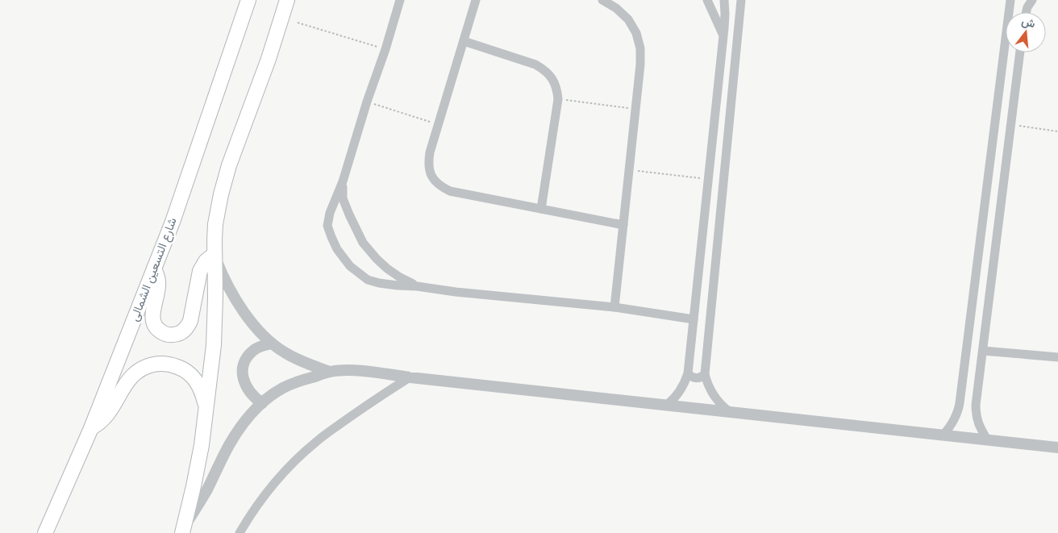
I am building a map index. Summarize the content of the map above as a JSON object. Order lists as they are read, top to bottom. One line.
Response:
{"streets":{"main road":["شارع التسعين الشمالى"]},"north":"top"}
